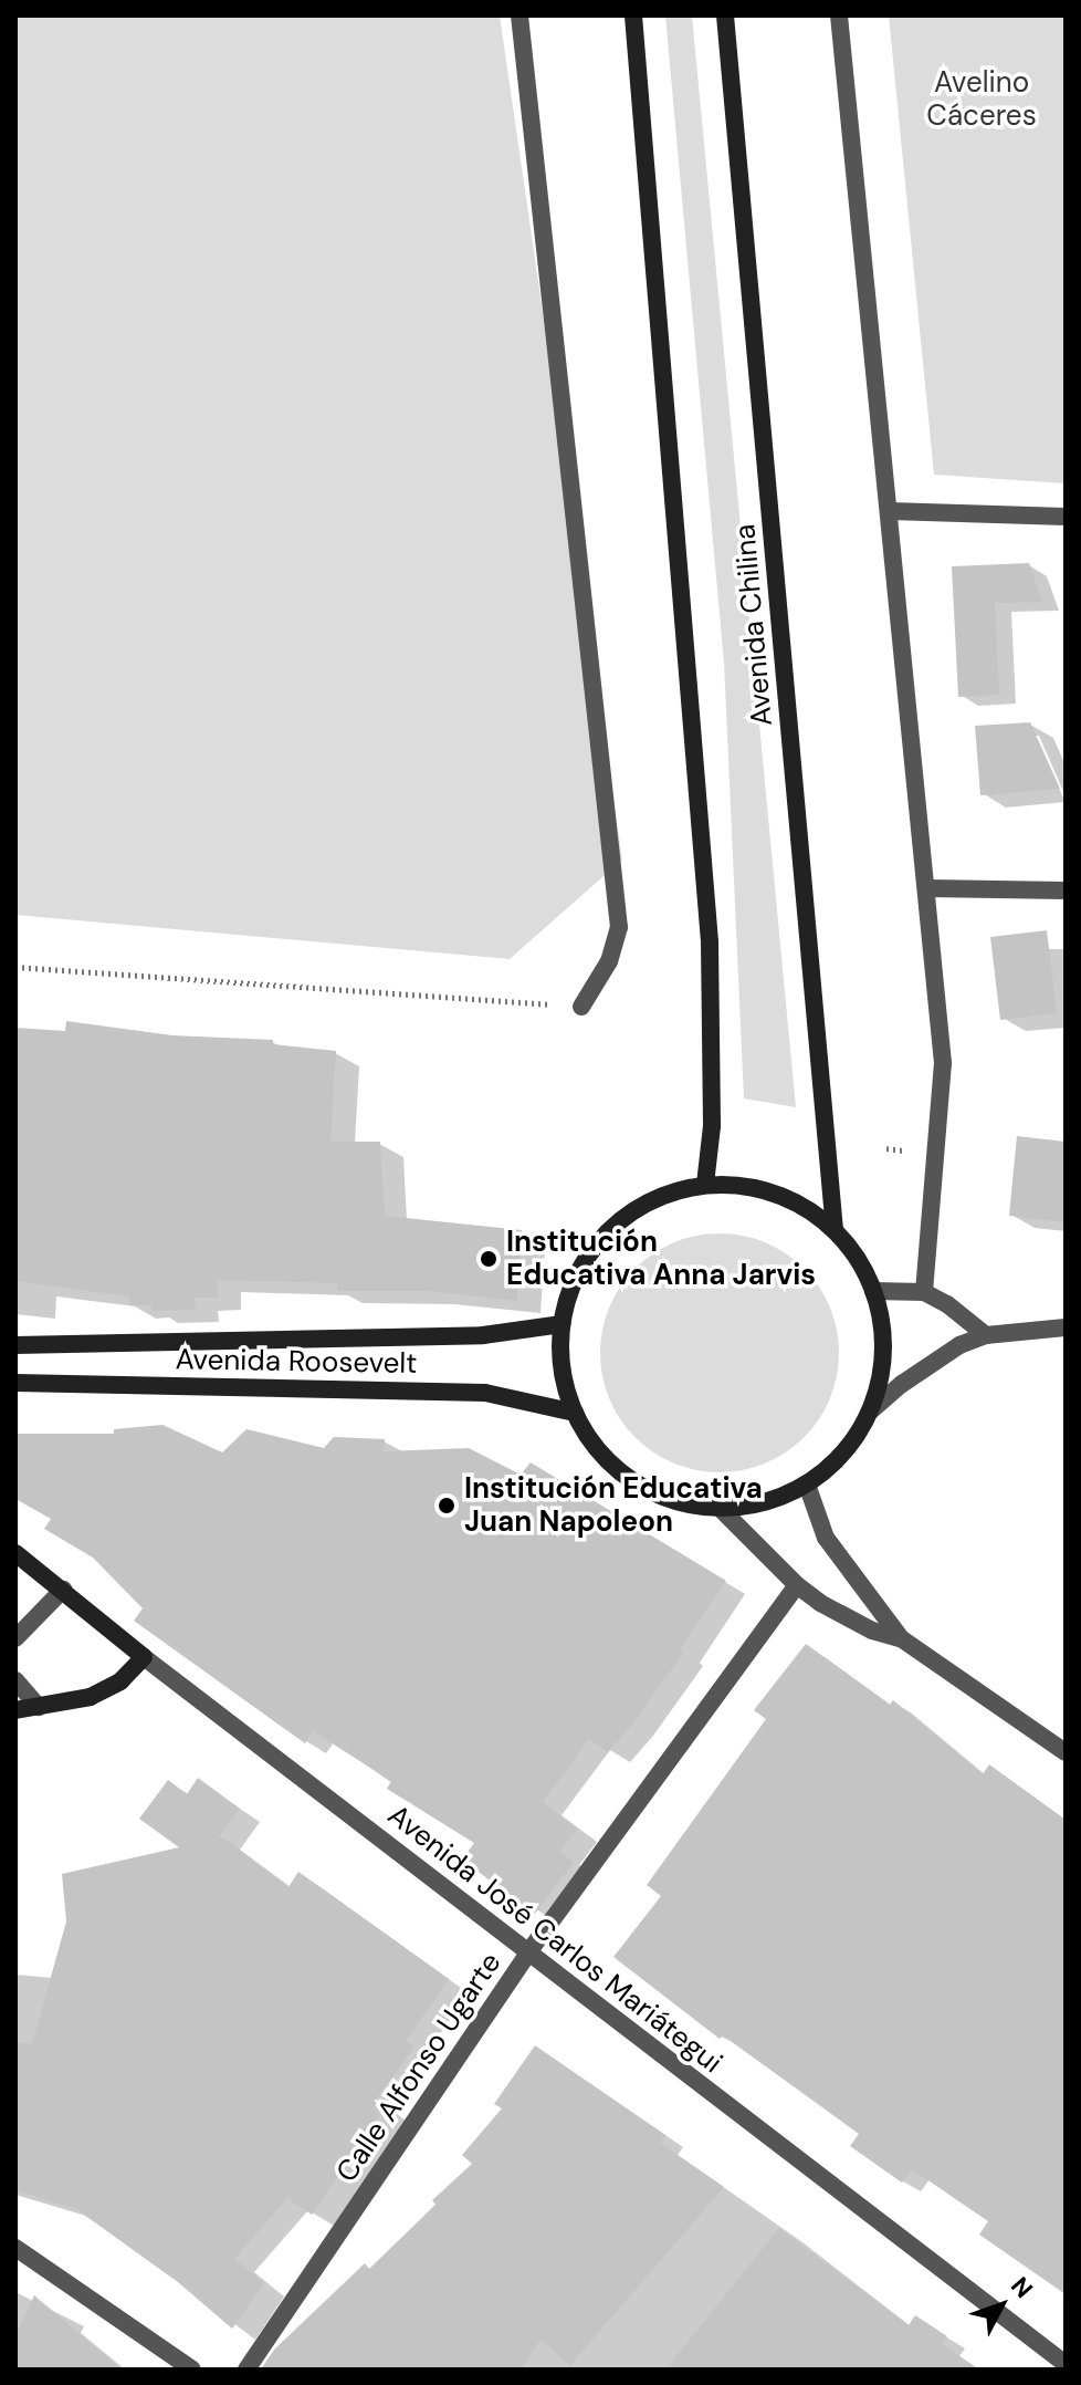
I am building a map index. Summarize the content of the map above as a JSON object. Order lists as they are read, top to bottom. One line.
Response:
{"streets":{"main road":["Avenida Chilina","Avenida Roosevelt","Avenida José Carlos Mariátegui"],"street":["Calle Alfonso Ugarte"]},"crossings":[["Avenida José Carlos Mariátegui","Calle Alfonso Ugarte"]],"parks":["Avelino Cáceres"],"places":["Institución Educativa Anna Jarvis","Institución Educativa Juan Napoleon"],"north":"top right"}
